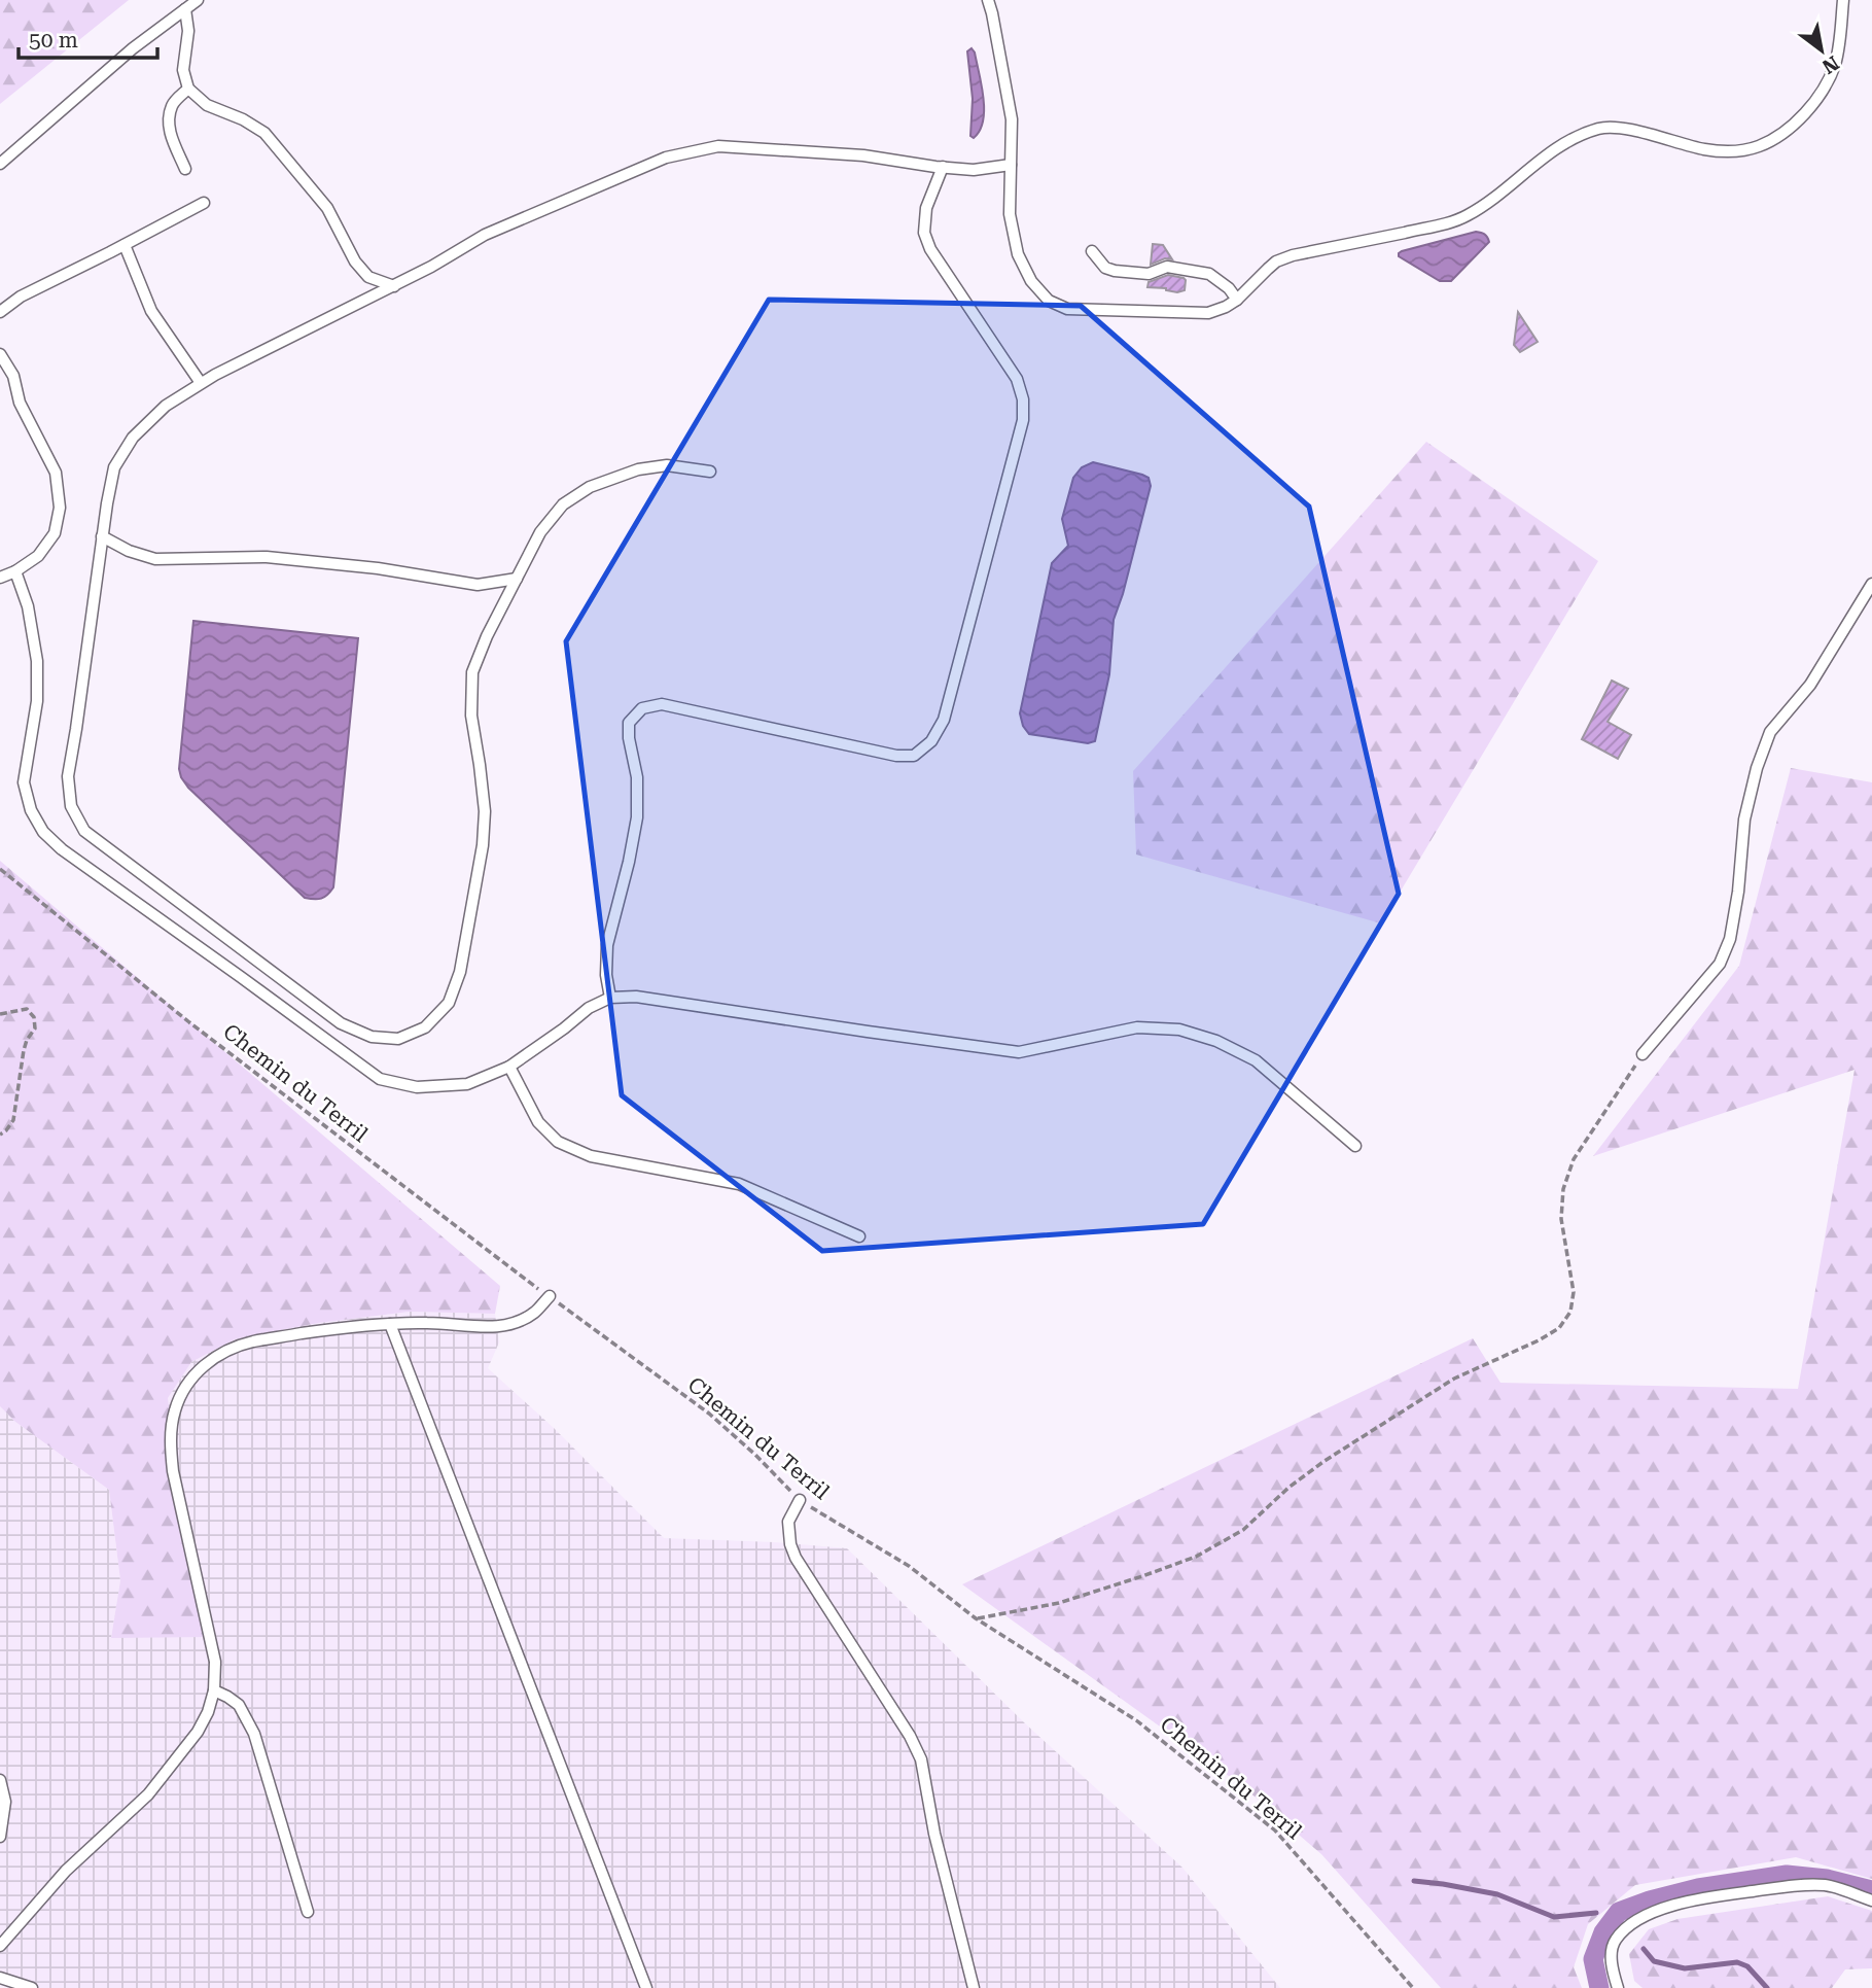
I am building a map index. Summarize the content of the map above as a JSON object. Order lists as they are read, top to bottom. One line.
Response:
{"streets":{"path":["Chemin du Terril"]},"scale_bar":"50 m","north":"bottom right"}
